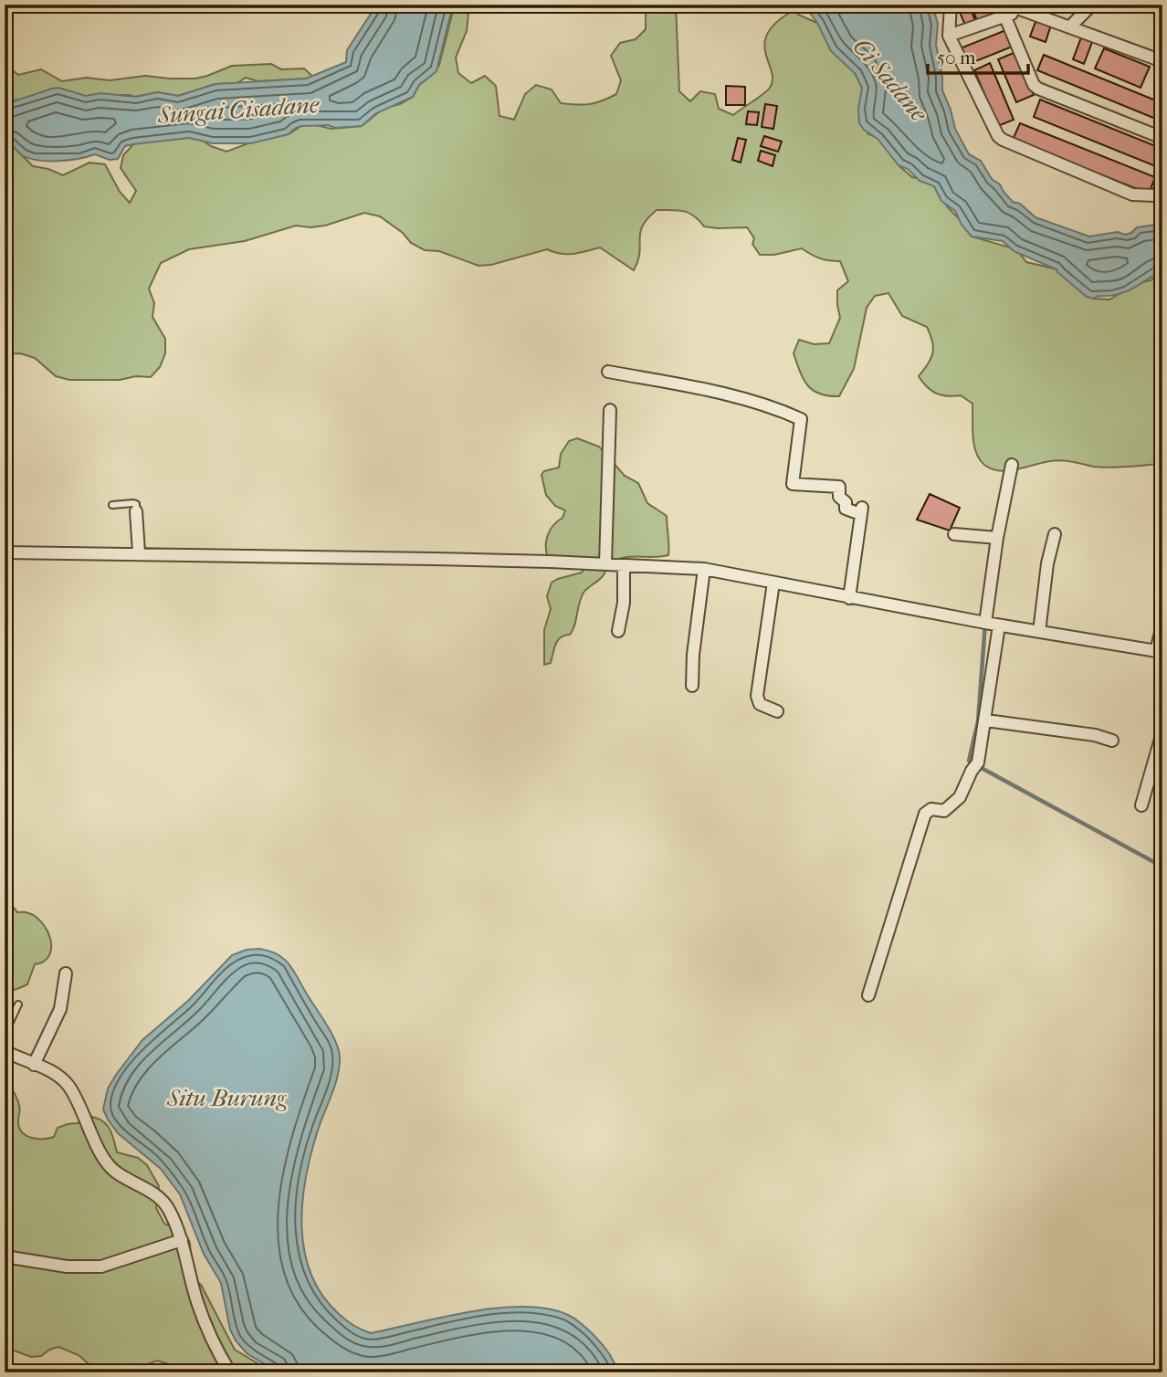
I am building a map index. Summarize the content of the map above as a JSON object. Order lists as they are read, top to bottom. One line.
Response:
{"water":["Ci Sadane","Sungai Cisadane","Situ Burung"],"scale_bar":"50 m"}
